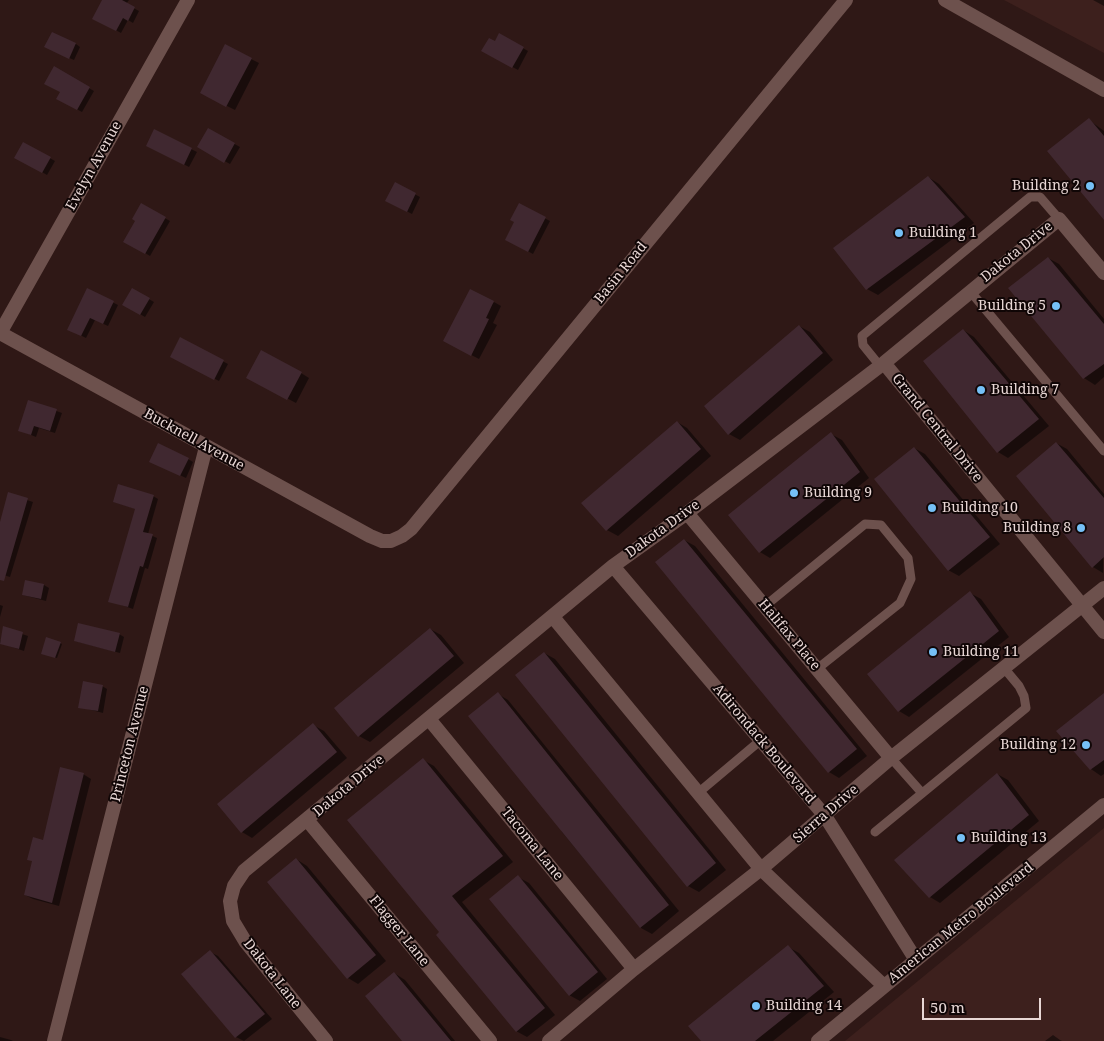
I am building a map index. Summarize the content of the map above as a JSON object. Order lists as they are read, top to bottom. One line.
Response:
{"streets":{"street":["Evelyn Avenue","Dakota Drive","Basin Road","Grand Central Drive","Bucknell Avenue","Halifax Place","Princeton Avenue","Adirondack Boulevard","Sierra Drive","Tacoma Lane","American Metro Boulevard","Flagger Lane","Dakota Lane"]},"crossings":[["Evelyn Avenue","Bucknell Avenue"],["Dakota Drive","Grand Central Drive"],["Dakota Drive","Halifax Place"],["Dakota Drive","Adirondack Boulevard"],["Dakota Drive","Tacoma Lane"],["Dakota Drive","Flagger Lane"],["Dakota Drive","Dakota Lane"],["Basin Road","Bucknell Avenue"],["Grand Central Drive","Sierra Drive"],["Bucknell Avenue","Princeton Avenue"],["Halifax Place","Sierra Drive"],["Adirondack Boulevard","Sierra Drive"],["Adirondack Boulevard","American Metro Boulevard"],["Sierra Drive","Tacoma Lane"]],"places":["Building 2","Building 1","Building 5","Building 7","Building 9","Building 10","Building 8","Building 11","Building 12","Building 13","Building 14"],"scale_bar":"50 m"}
